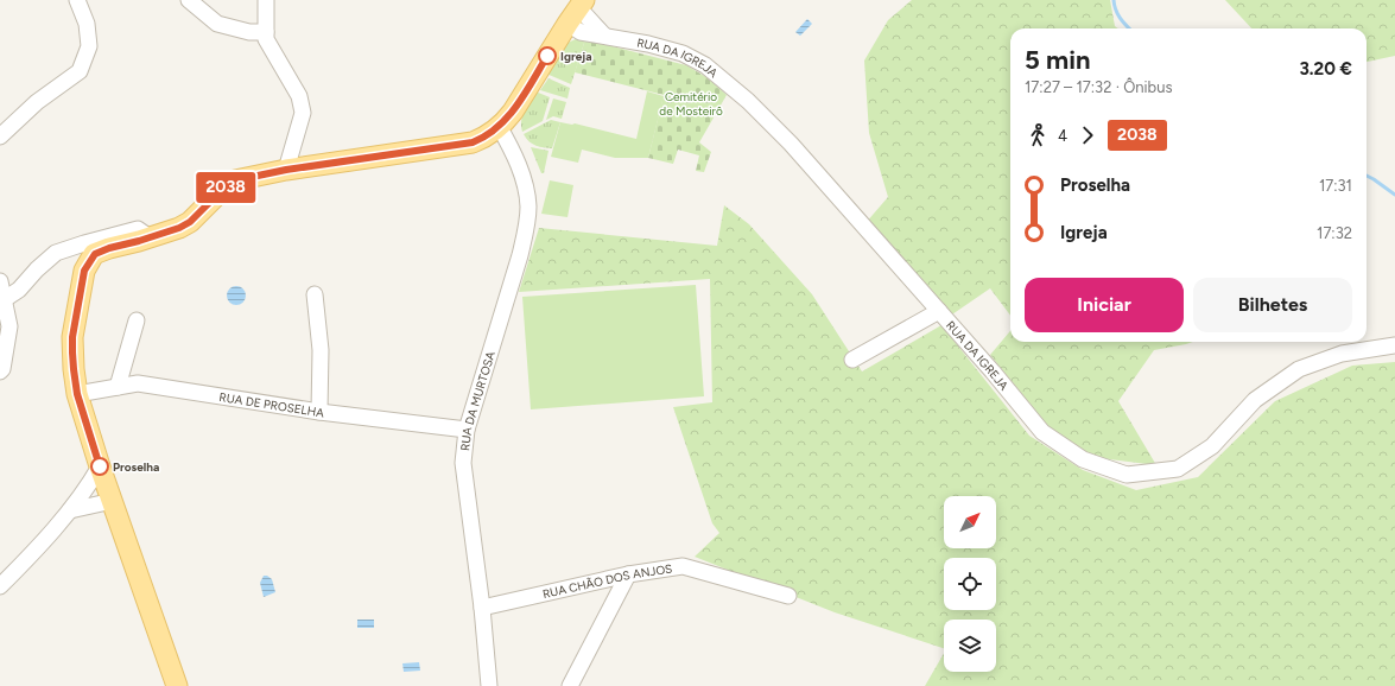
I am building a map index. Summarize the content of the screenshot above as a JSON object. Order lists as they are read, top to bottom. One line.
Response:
{"streets":{"street":["RUA DA IGREJA","RUA DA MURTOSA","RUA DE PROSELHA","RUA CHÃO DOS ANJOS"]},"crossings":[["RUA DA MURTOSA","RUA DE PROSELHA"],["RUA DA MURTOSA","RUA CHÃO DOS ANJOS"]],"parks":["Cemitério de Mosteirô"],"places":["Igreja","Proselha"],"lines":["bus line 2038"],"north":"top right","page":{"on_map":"2038","heading":["5 min","17:27 – 17:32 · Ônibus","3.20 €"],"legs":["4","2038"],"list":[{"name":"Proselha","value":"17:31"},{"name":"Igreja","value":"17:32"}],"buttons":["Iniciar","Bilhetes"]}}
